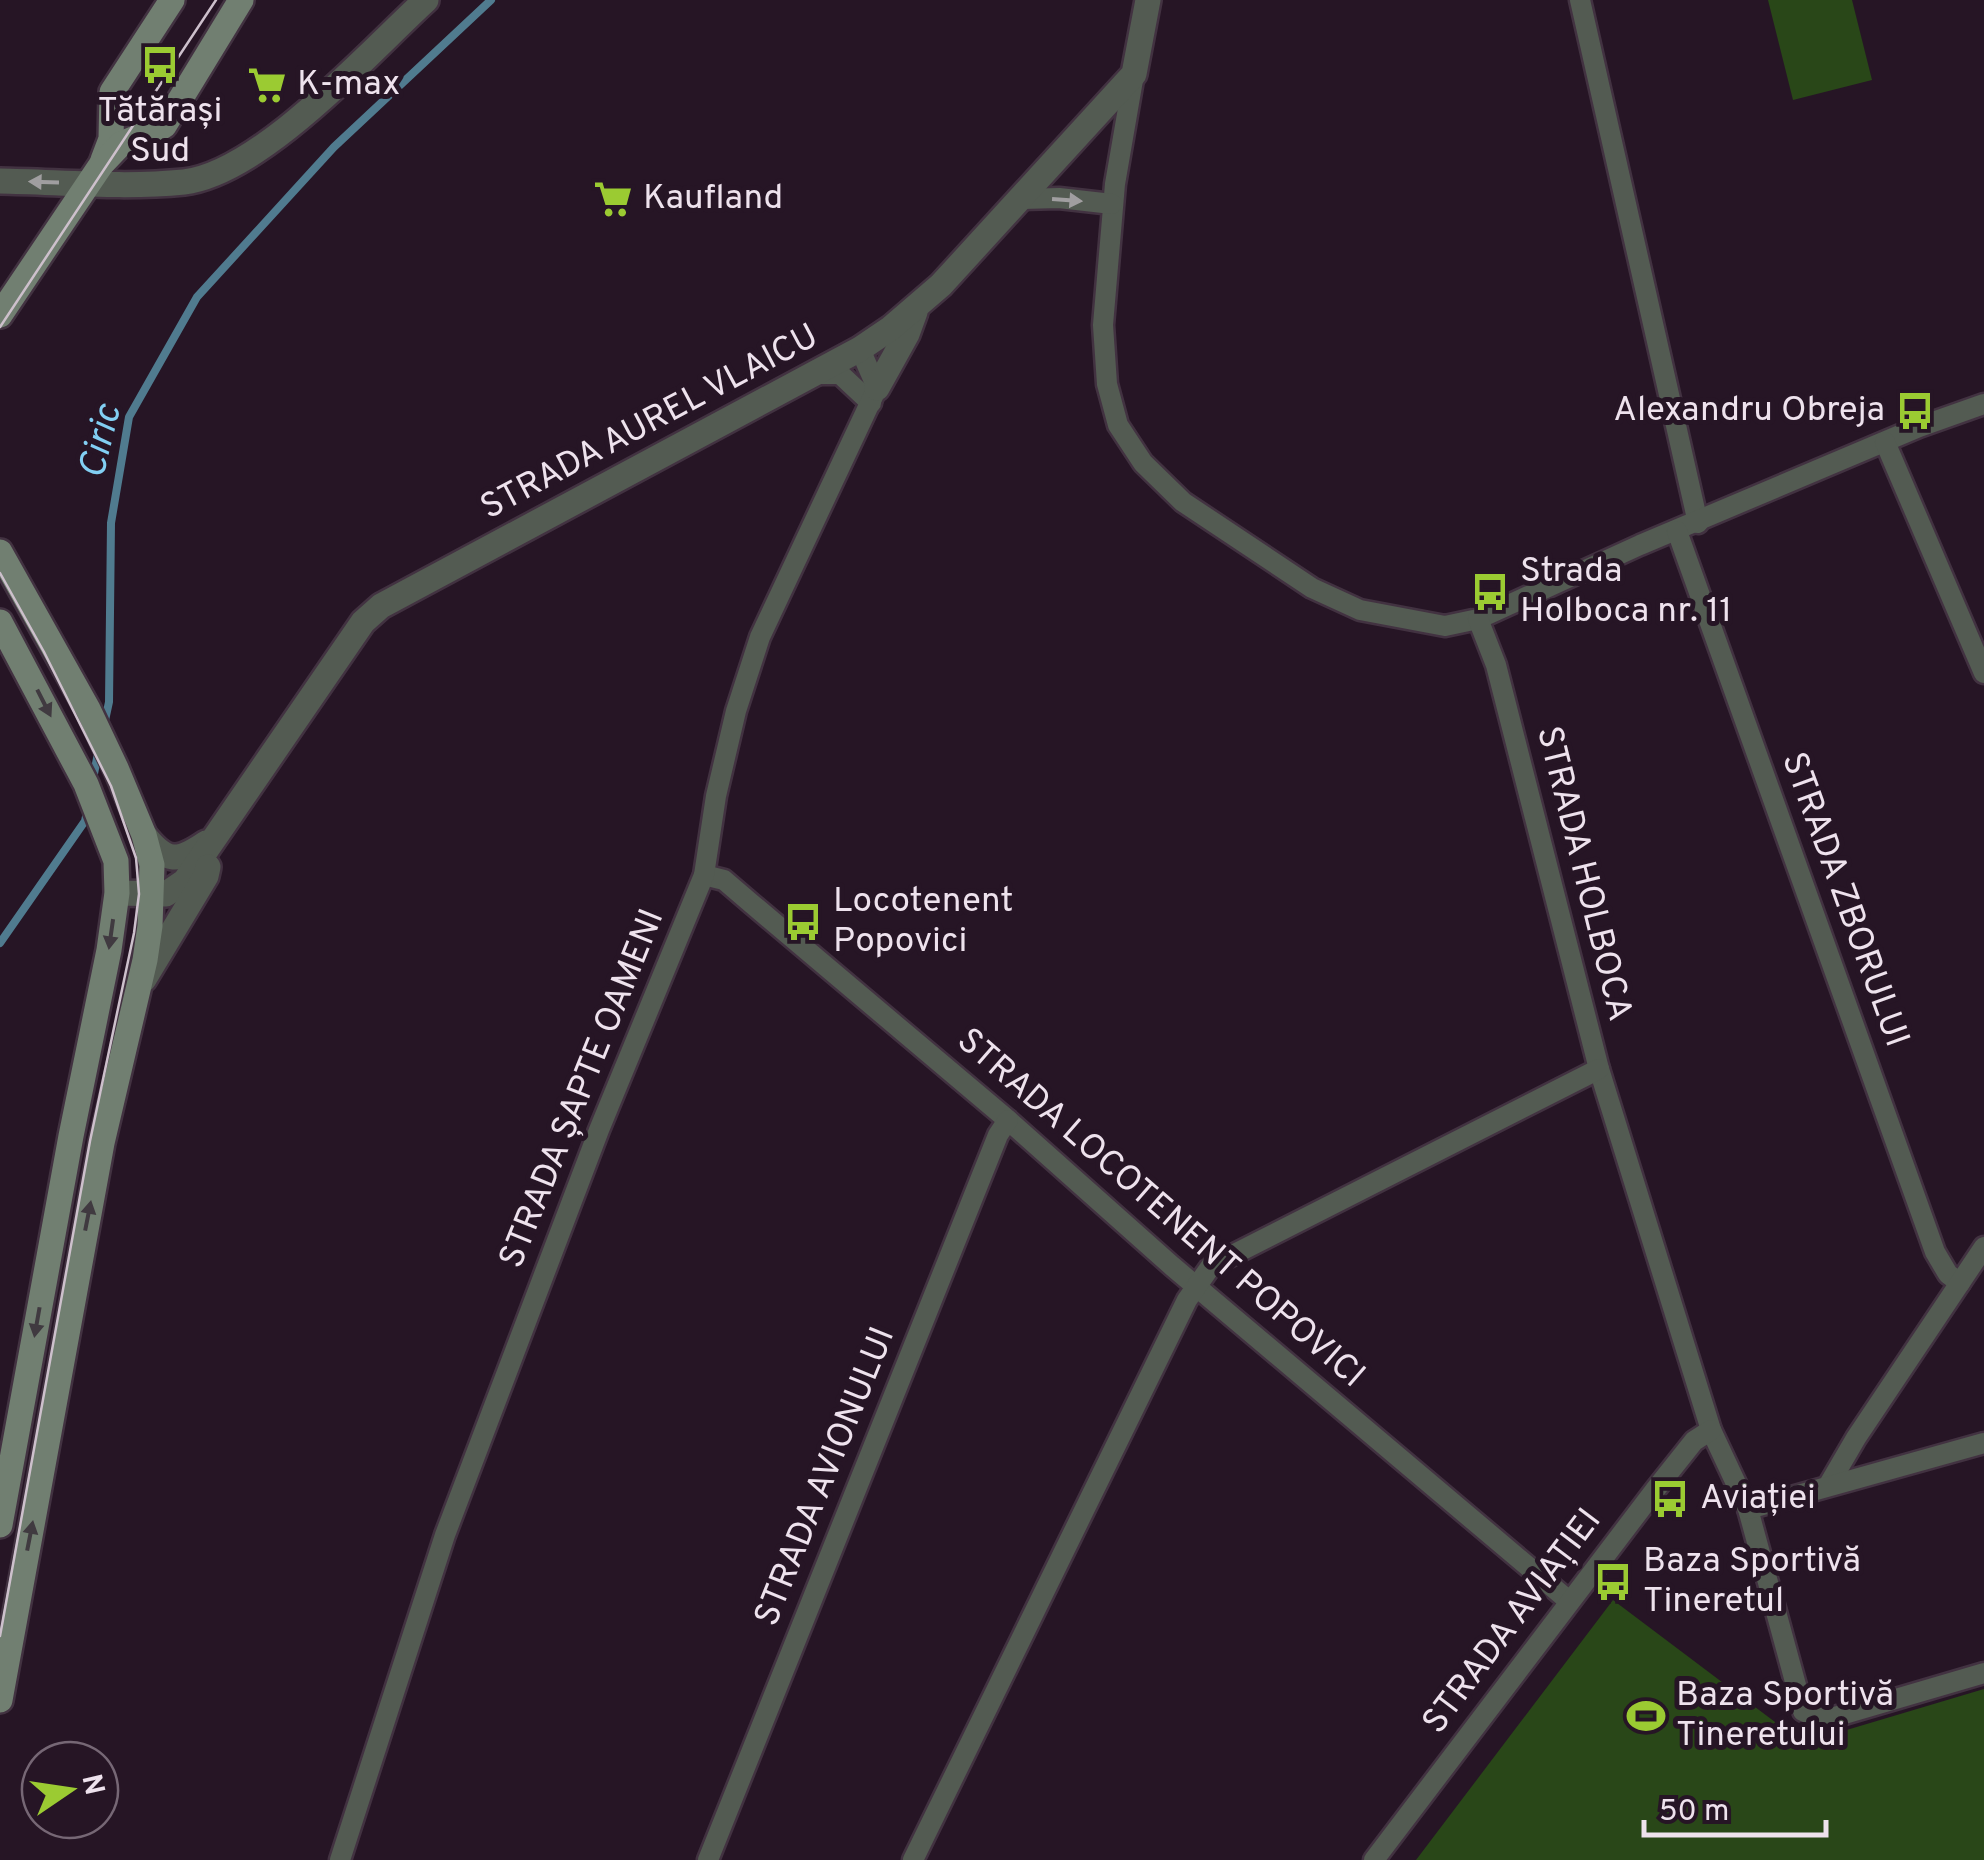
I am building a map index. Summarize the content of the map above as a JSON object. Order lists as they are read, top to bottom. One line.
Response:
{"streets":{"main road":["STRADA AUREL VLAICU"],"street":["STRADA HOLBOCA","STRADA ZBORULUI","STRADA ȘAPTE OAMENI","STRADA LOCOTENENT POPOVICI","STRADA AVIONULUI","STRADA AVIAȚIEI"]},"crossings":[["STRADA HOLBOCA","STRADA AVIAȚIEI"],["STRADA ȘAPTE OAMENI","STRADA LOCOTENENT POPOVICI"],["STRADA LOCOTENENT POPOVICI","STRADA AVIONULUI"],["STRADA LOCOTENENT POPOVICI","STRADA AVIAȚIEI"]],"water":["Ciric"],"places":{"bus stop":["Tătărași Sud","Alexandru Obreja","Strada Holboca nr. 11","Locotenent Popovici","Aviației","Baza Sportivă Tineretul"],"supermarket":["K-max","Kaufland"],"sports":["Baza Sportivă Tineretului"]},"scale_bar":"50 m","north":"right"}
